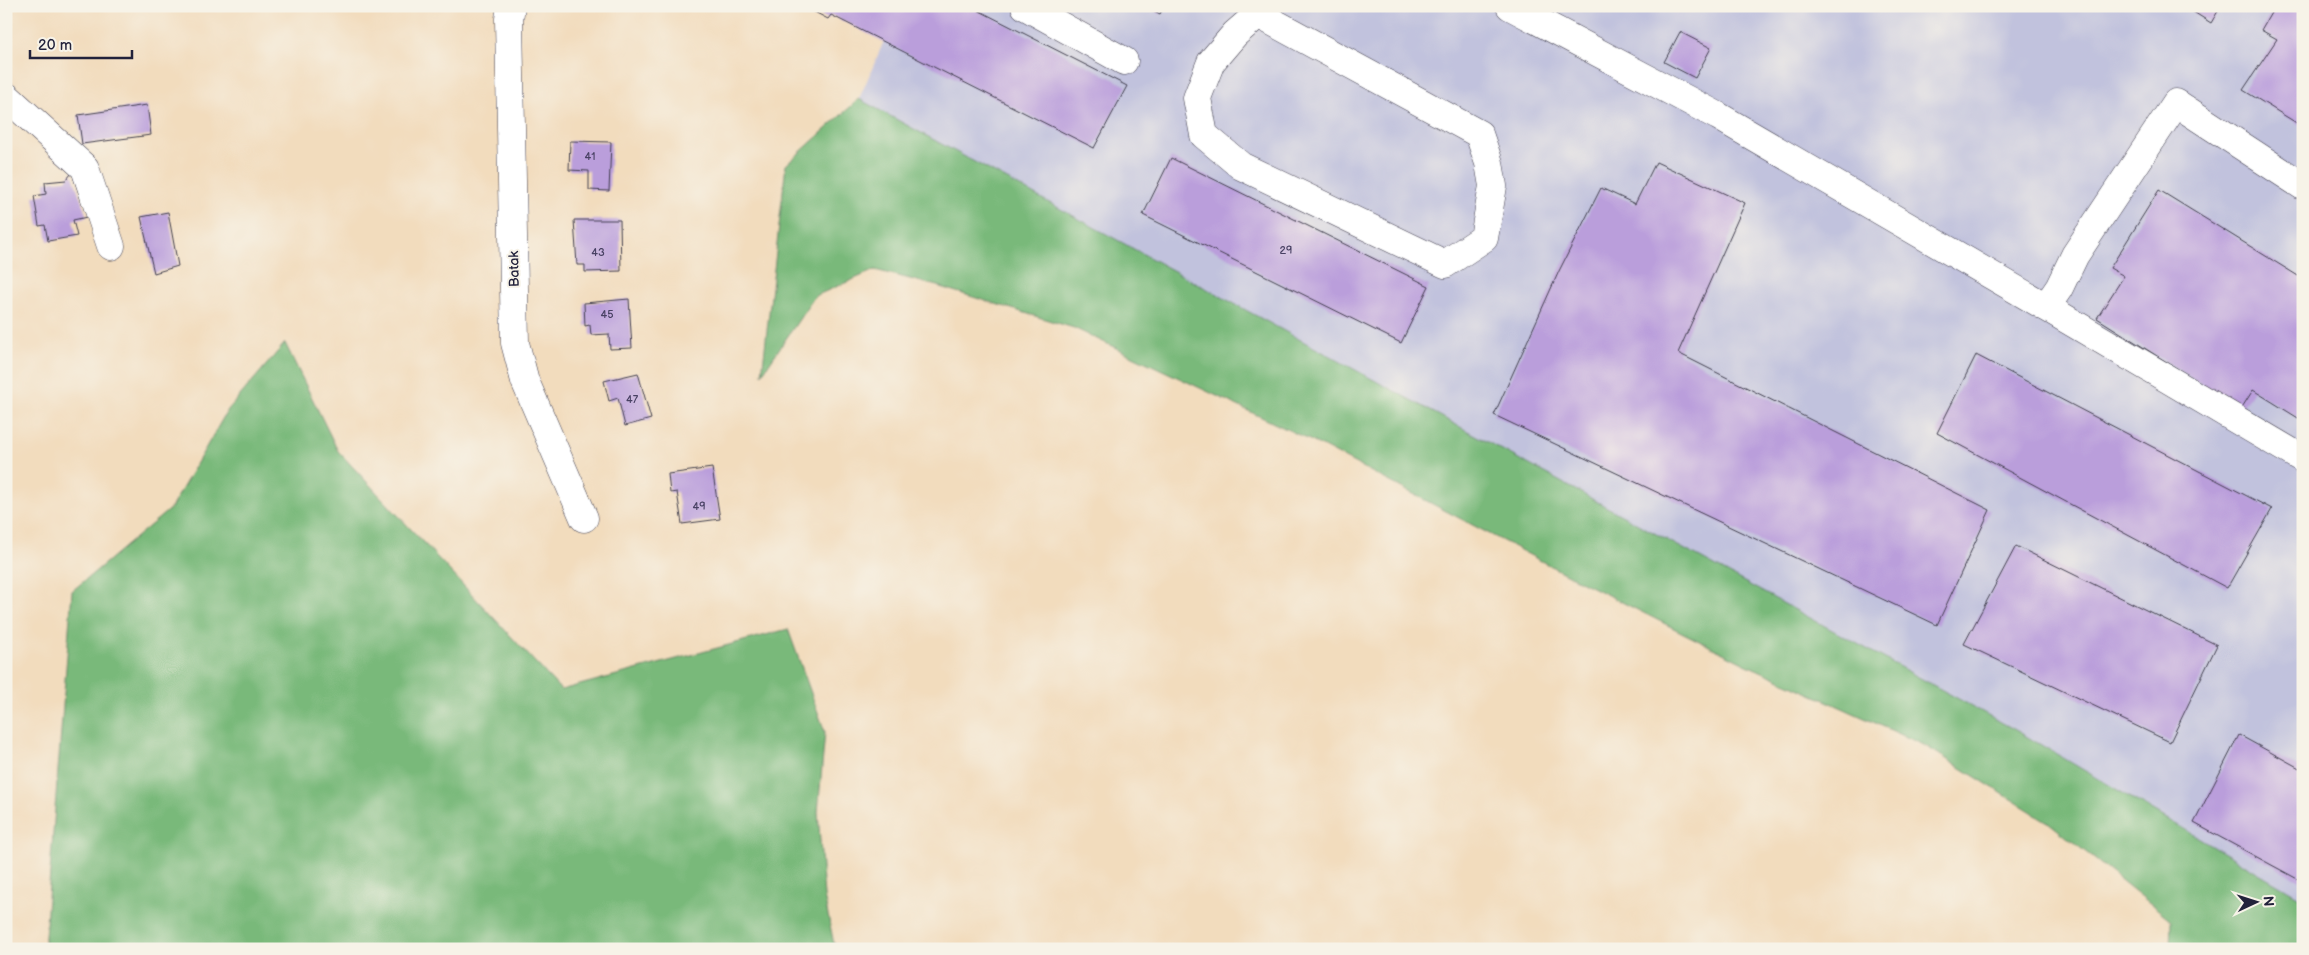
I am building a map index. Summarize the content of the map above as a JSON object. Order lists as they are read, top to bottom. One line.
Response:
{"streets":{"street":["Batak"]},"house_numbers":["41","29","43","45","47","49"],"scale_bar":"20 m","north":"right"}
